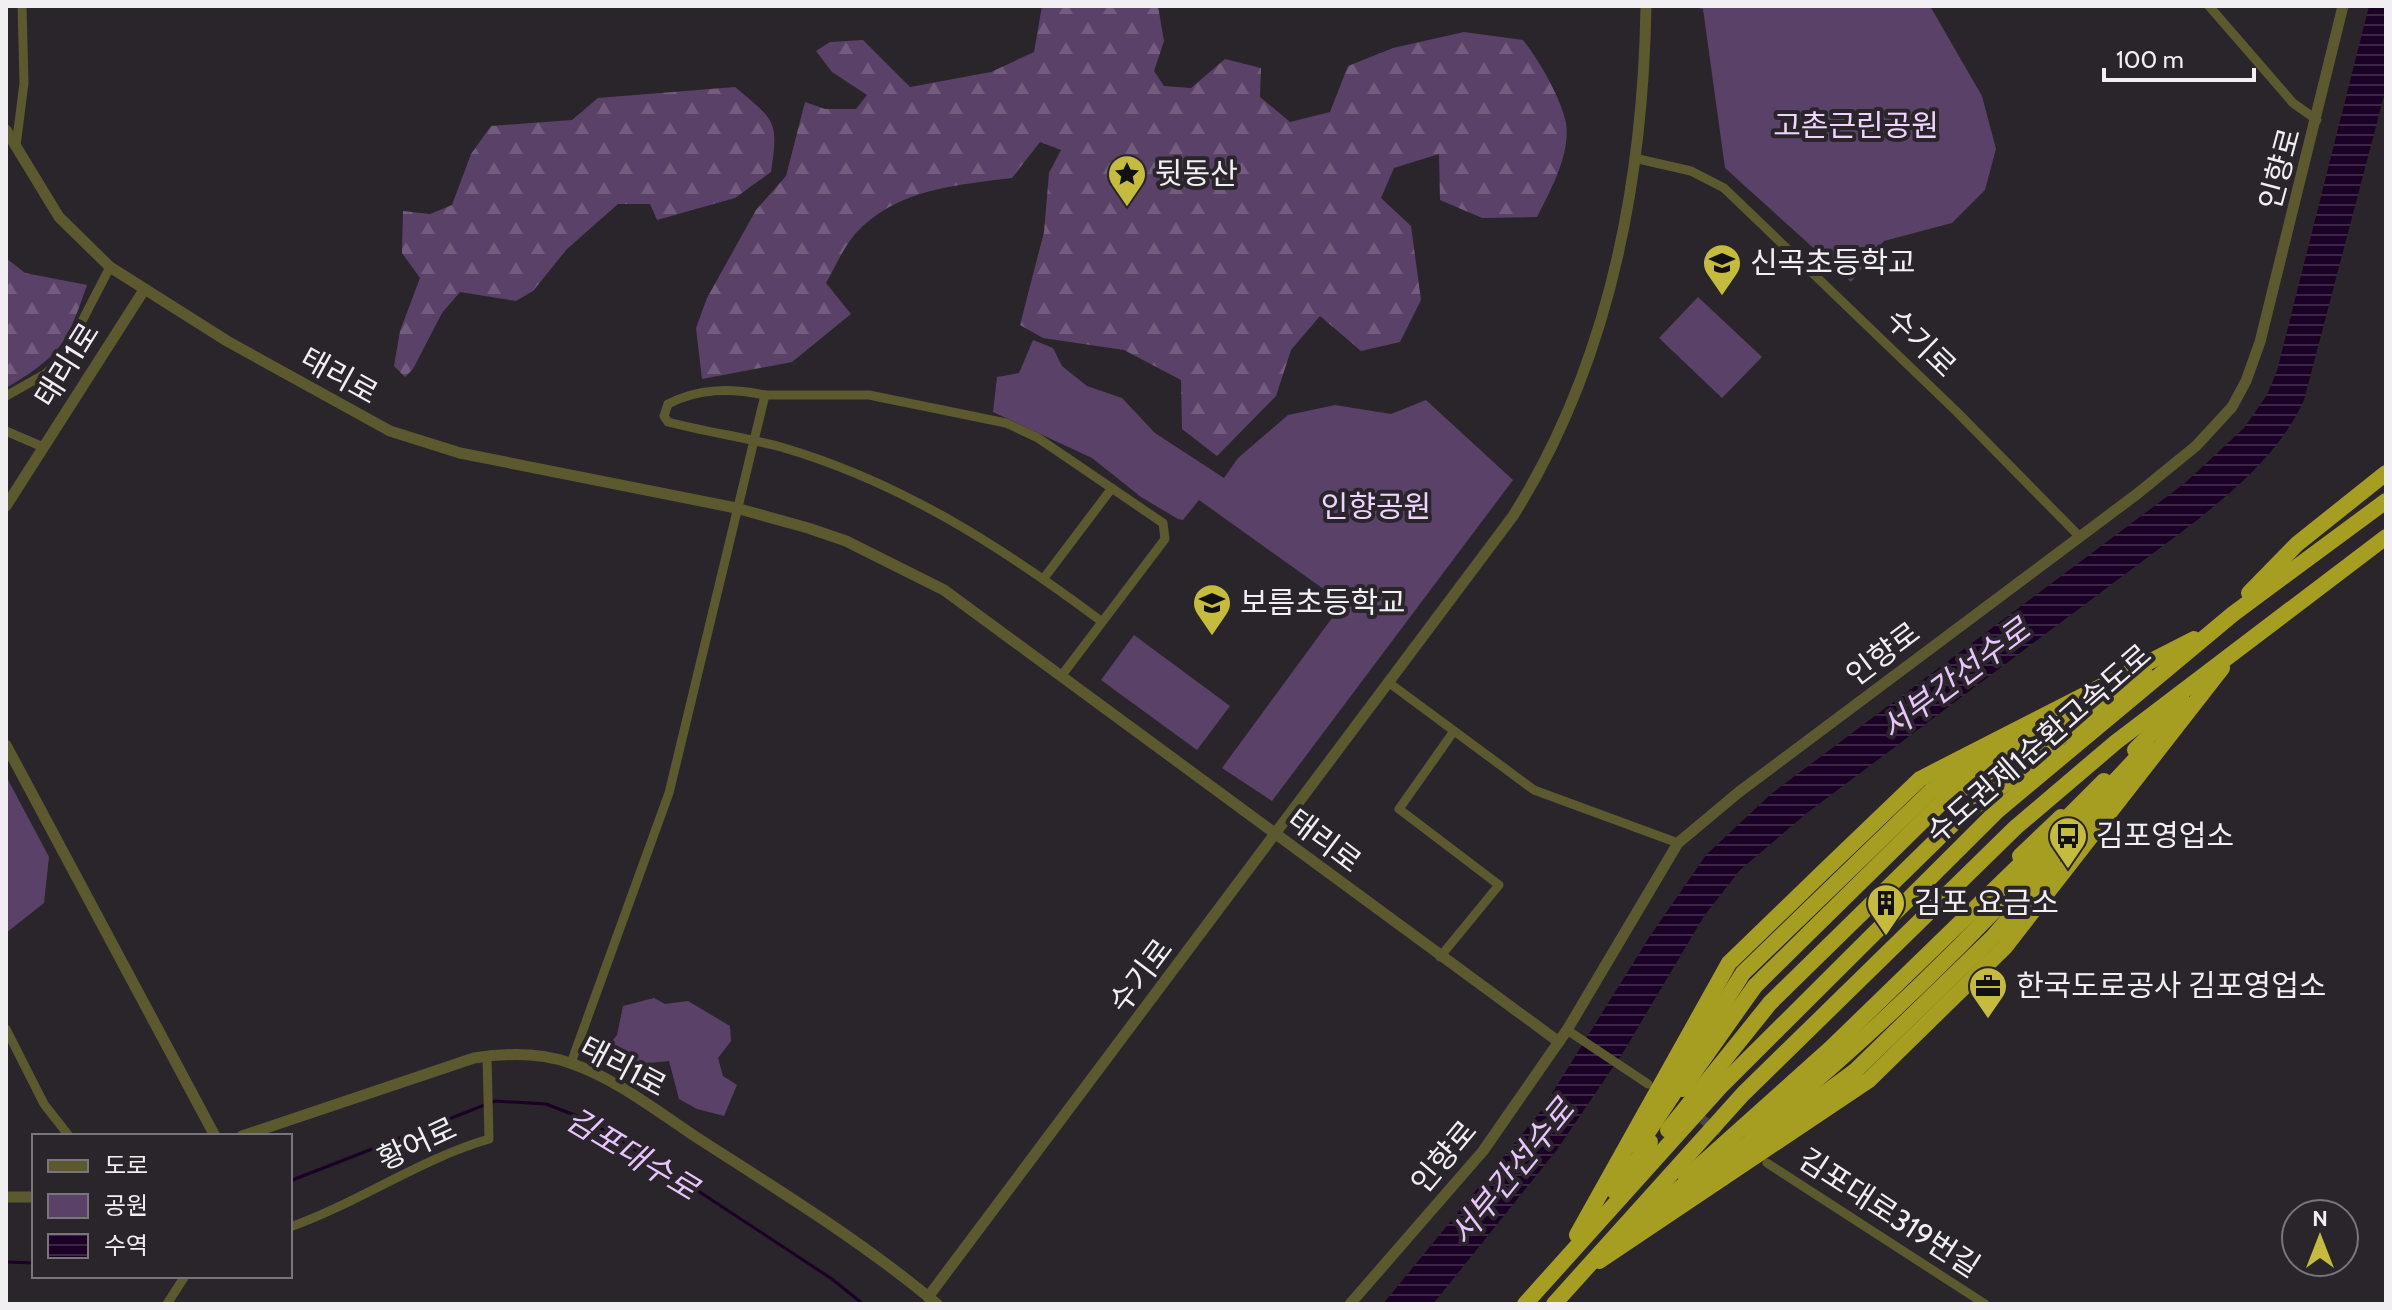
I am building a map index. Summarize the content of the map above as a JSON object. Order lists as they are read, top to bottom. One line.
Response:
{"streets":{"highway":["수도권제1순환고속도로"],"street":["인향로","수기로","태리1로","태리로","황어로","김포대로319번길"]},"crossings":[["인향로","수기로"],["인향로","태리로"],["수기로","태리1로"],["수기로","태리로"],["태리1로","태리로"],["태리1로","황어로"]],"water":["서부간선수로","김포대수로"],"parks":["고촌근린공원","인향공원"],"places":{"place":["뒷동산"],"school or university":["신곡초등학교","보름초등학교"],"bus stop":["김포영업소"],"building":["김포 요금소"],"office":["한국도로공사 김포영업소"]},"legend":["도로","공원","수역"],"scale_bar":"100 m","north":"top"}
